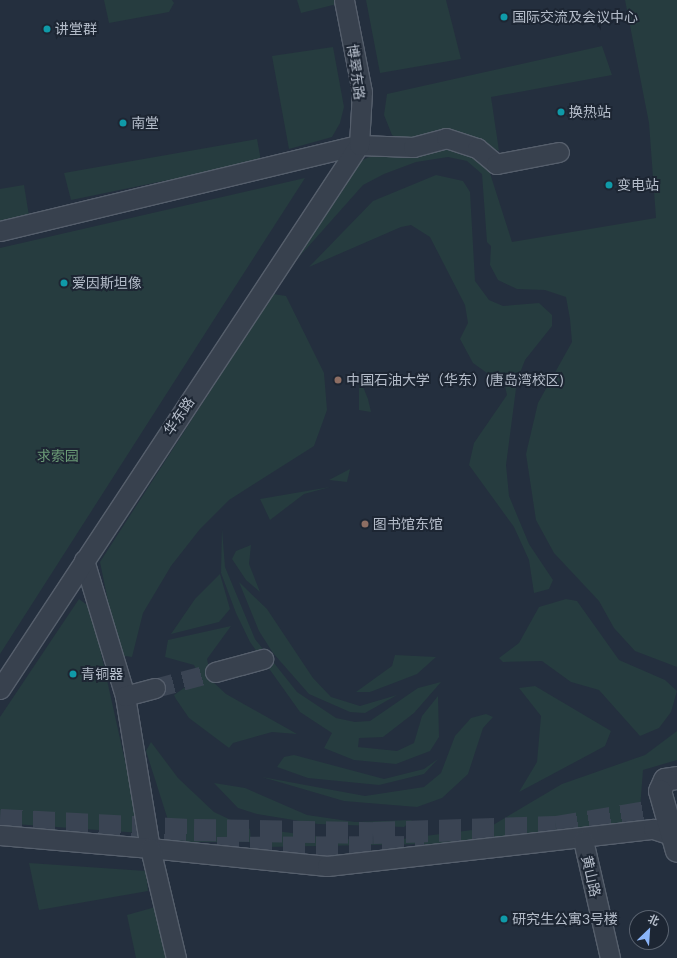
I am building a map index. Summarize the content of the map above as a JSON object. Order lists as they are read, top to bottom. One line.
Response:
{"streets":{"street":["博翠东路","华东路","黄山路"]},"crossings":[["博翠东路","华东路"]],"parks":["求索园"],"places":["国际交流及会议中心","讲堂群","换热站","南堂","变电站","爱因斯坦像","中国石油大学（华东）(唐岛湾校区)","图书馆东馆","青铜器","研究生公寓3号楼"],"north":"top right"}
